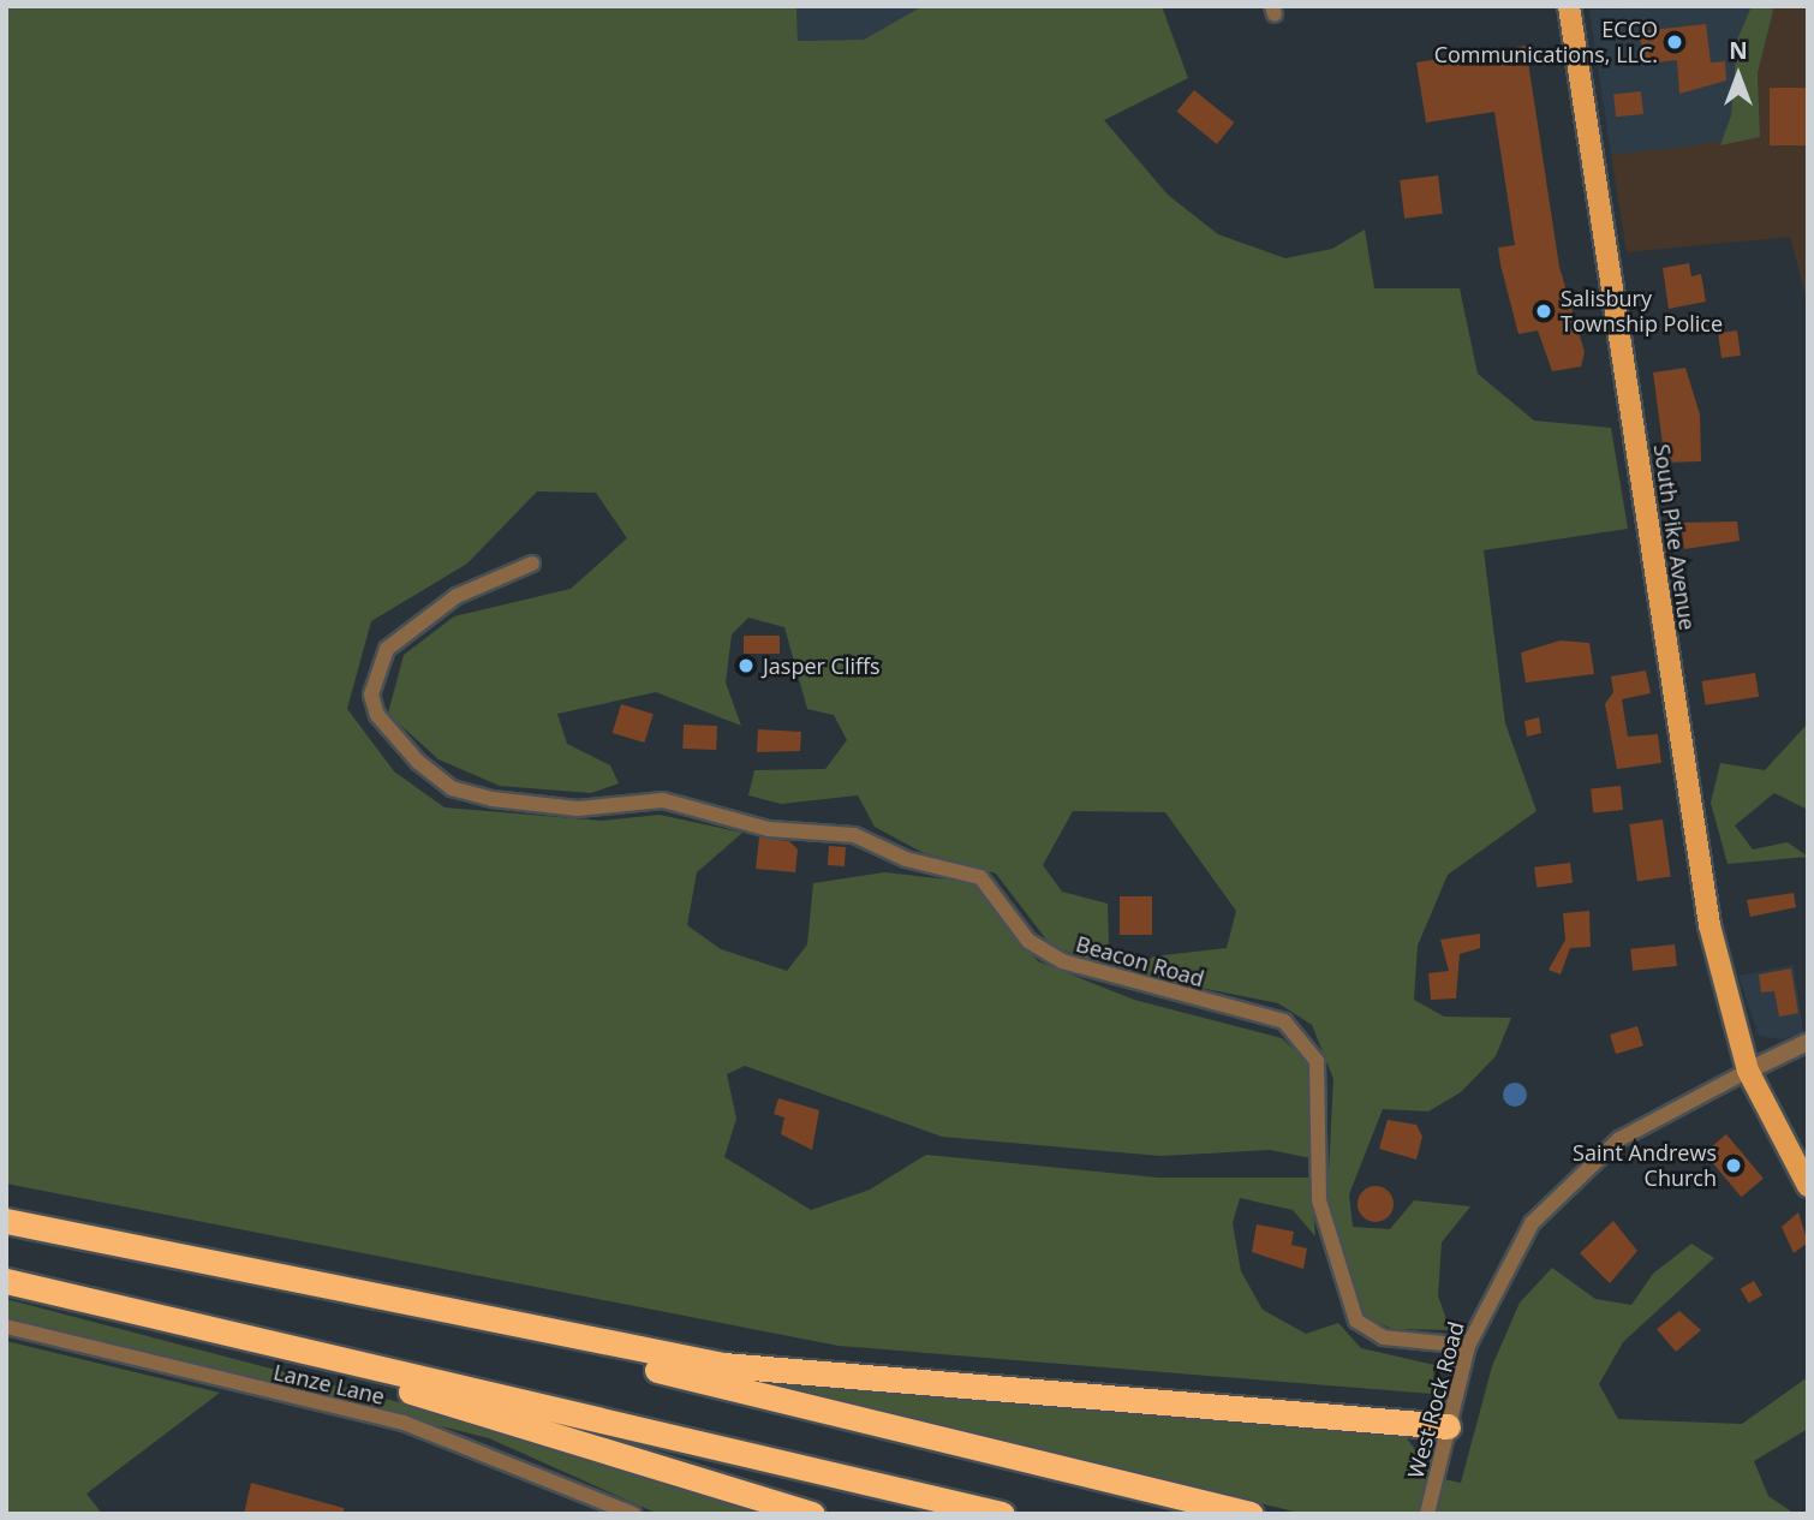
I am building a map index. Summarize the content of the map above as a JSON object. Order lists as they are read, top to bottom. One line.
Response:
{"streets":{"main road":["South Pike Avenue"],"street":["Beacon Road","Lanze Lane","West Rock Road"]},"crossings":[["South Pike Avenue","West Rock Road"],["Beacon Road","West Rock Road"]],"places":["ECCO Communications, LLC.","Salisbury Township Police","Jasper Cliffs","Saint Andrews Church"],"north":"top"}
